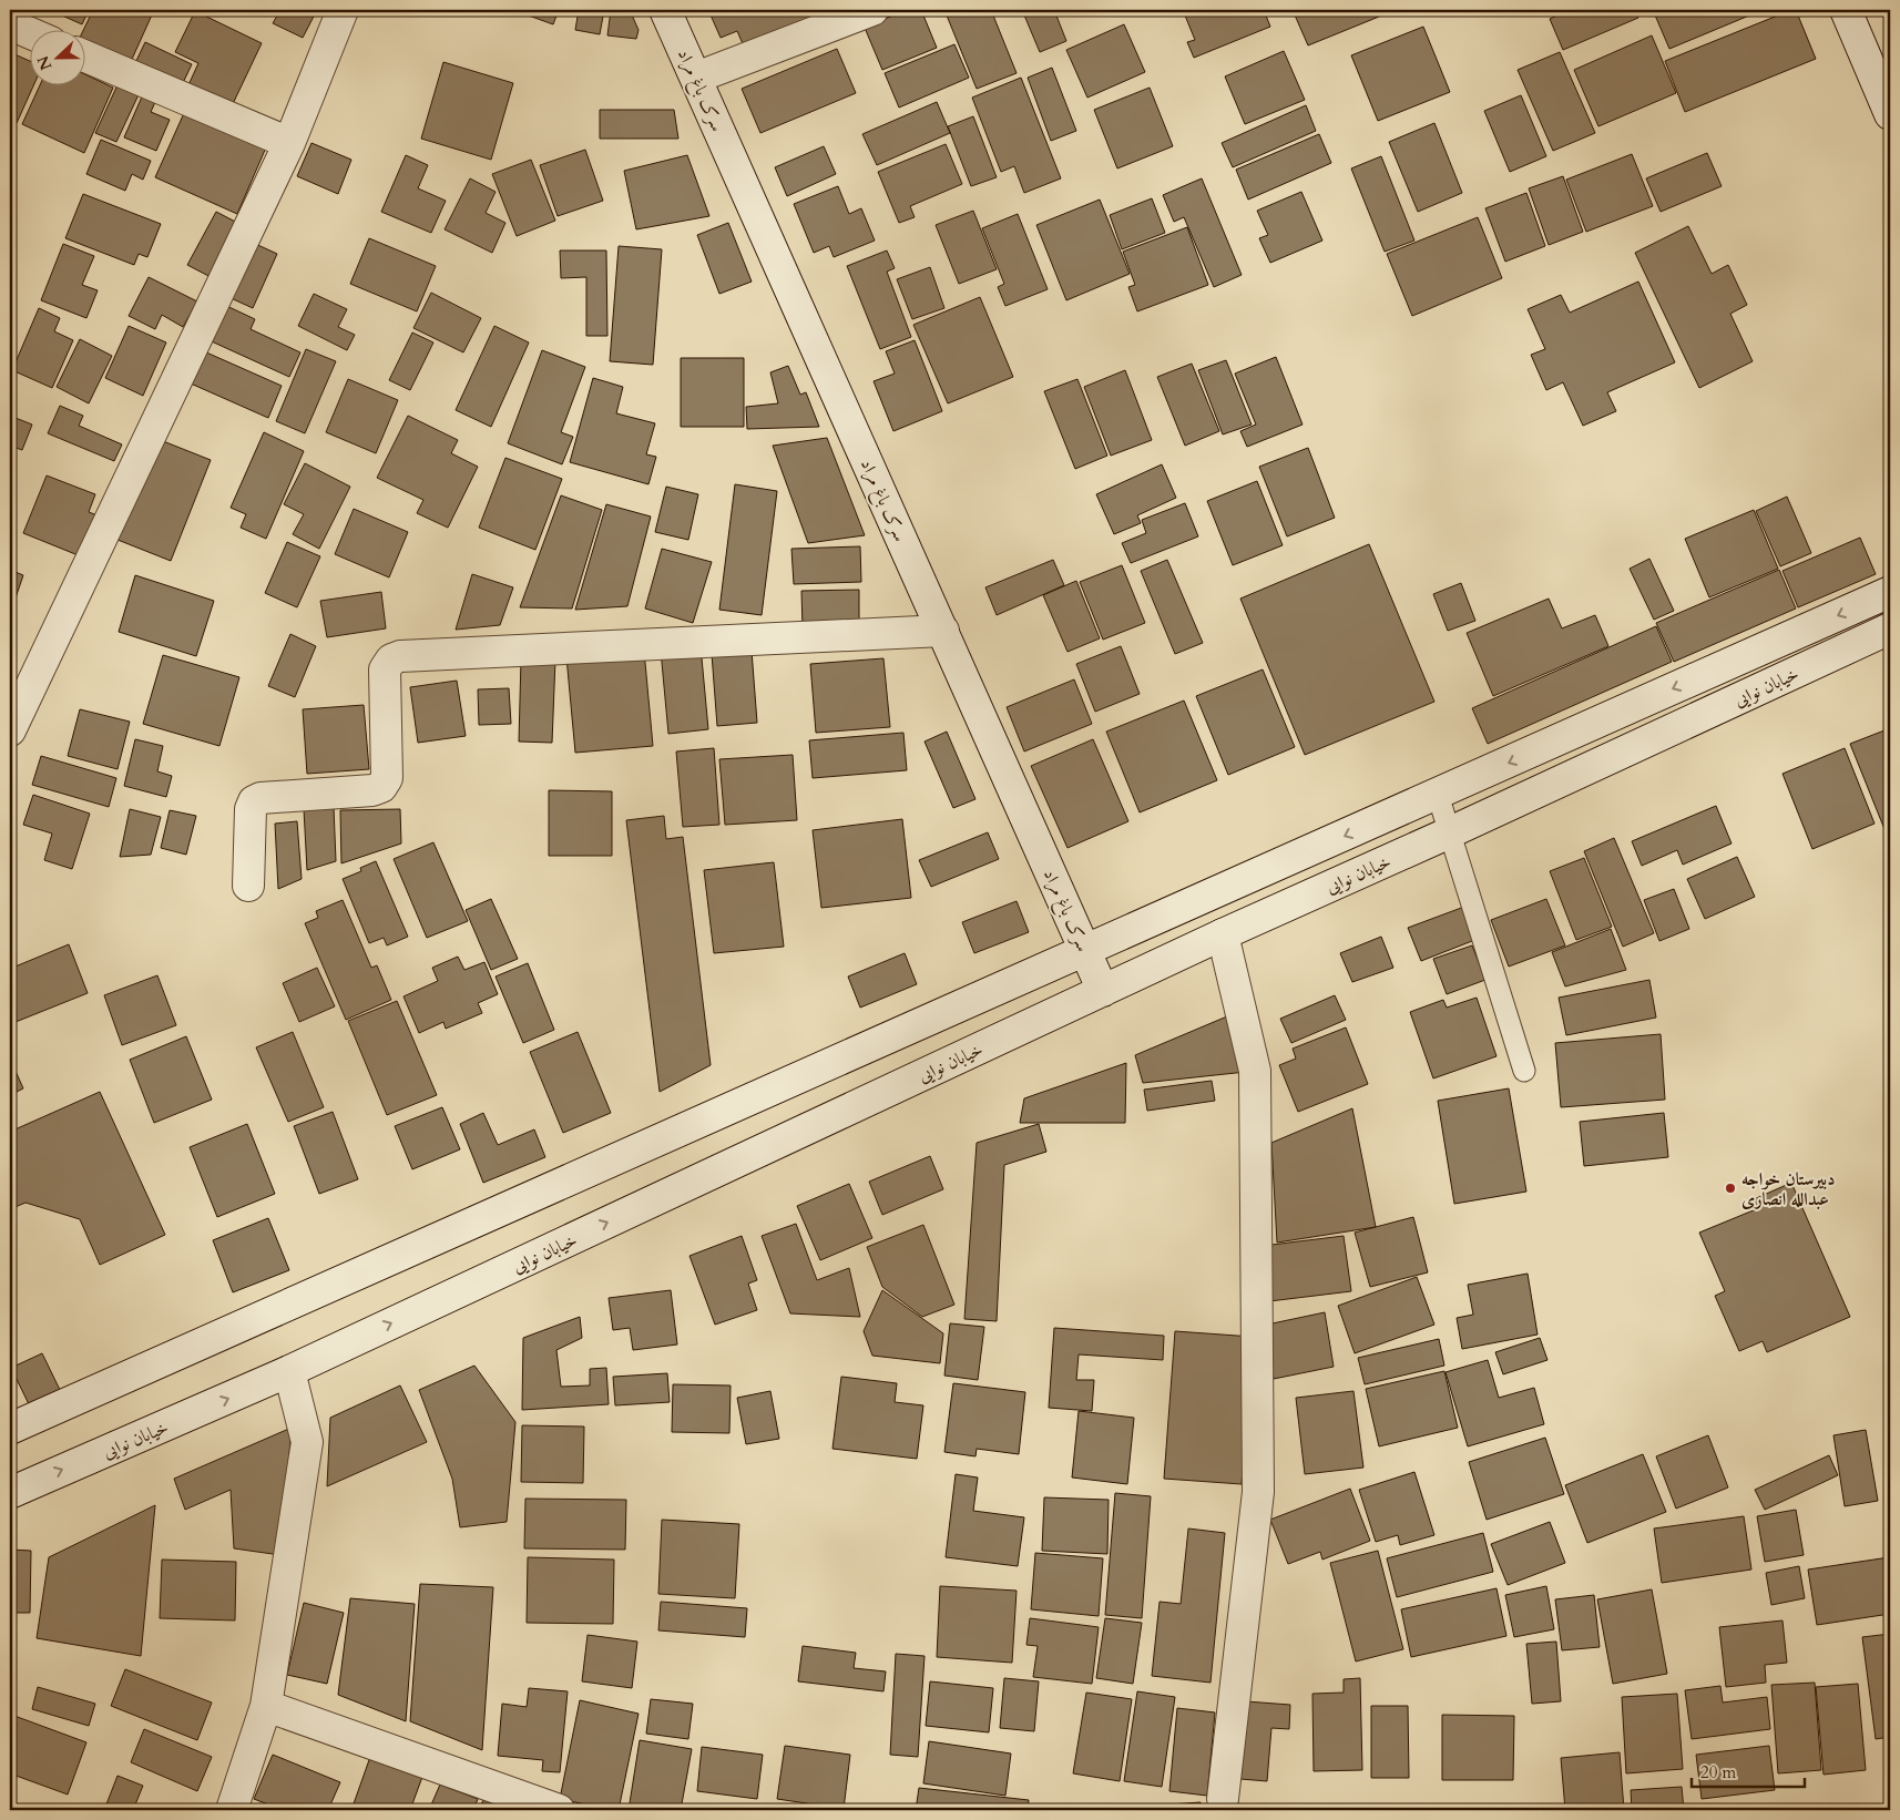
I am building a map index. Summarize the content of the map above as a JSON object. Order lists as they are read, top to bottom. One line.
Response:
{"streets":{"street":["سرک باغ مراد","خیابان نوایی"]},"crossings":[["سرک باغ مراد","خیابان نوایی"]],"places":["دبیرستان خواجه عبدالله انصاری"],"scale_bar":"20 m","north":"left"}
